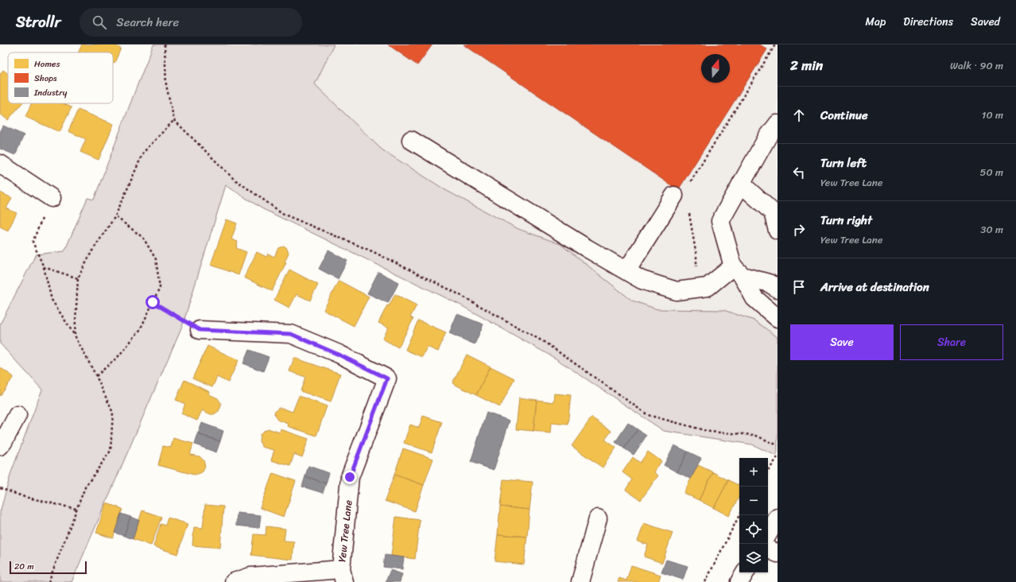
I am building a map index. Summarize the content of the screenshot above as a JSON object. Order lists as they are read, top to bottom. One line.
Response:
{"streets":{"street":["Yew Tree Lane"]},"legend":["Homes","Shops","Industry"],"scale_bar":"20 m","north":"top","page":{"header":"Strollr","search":"Search here","nav":["Map","Directions","Saved"],"heading":["2 min","Walk · 90 m"],"list":[["Continue","10 m"],["Turn left","Yew Tree Lane","50 m"],["Turn right","Yew Tree Lane","30 m"],"Arrive at destination"],"buttons":["Save","Share"],"map_buttons":["+","−"],"scale":"20 m"}}
